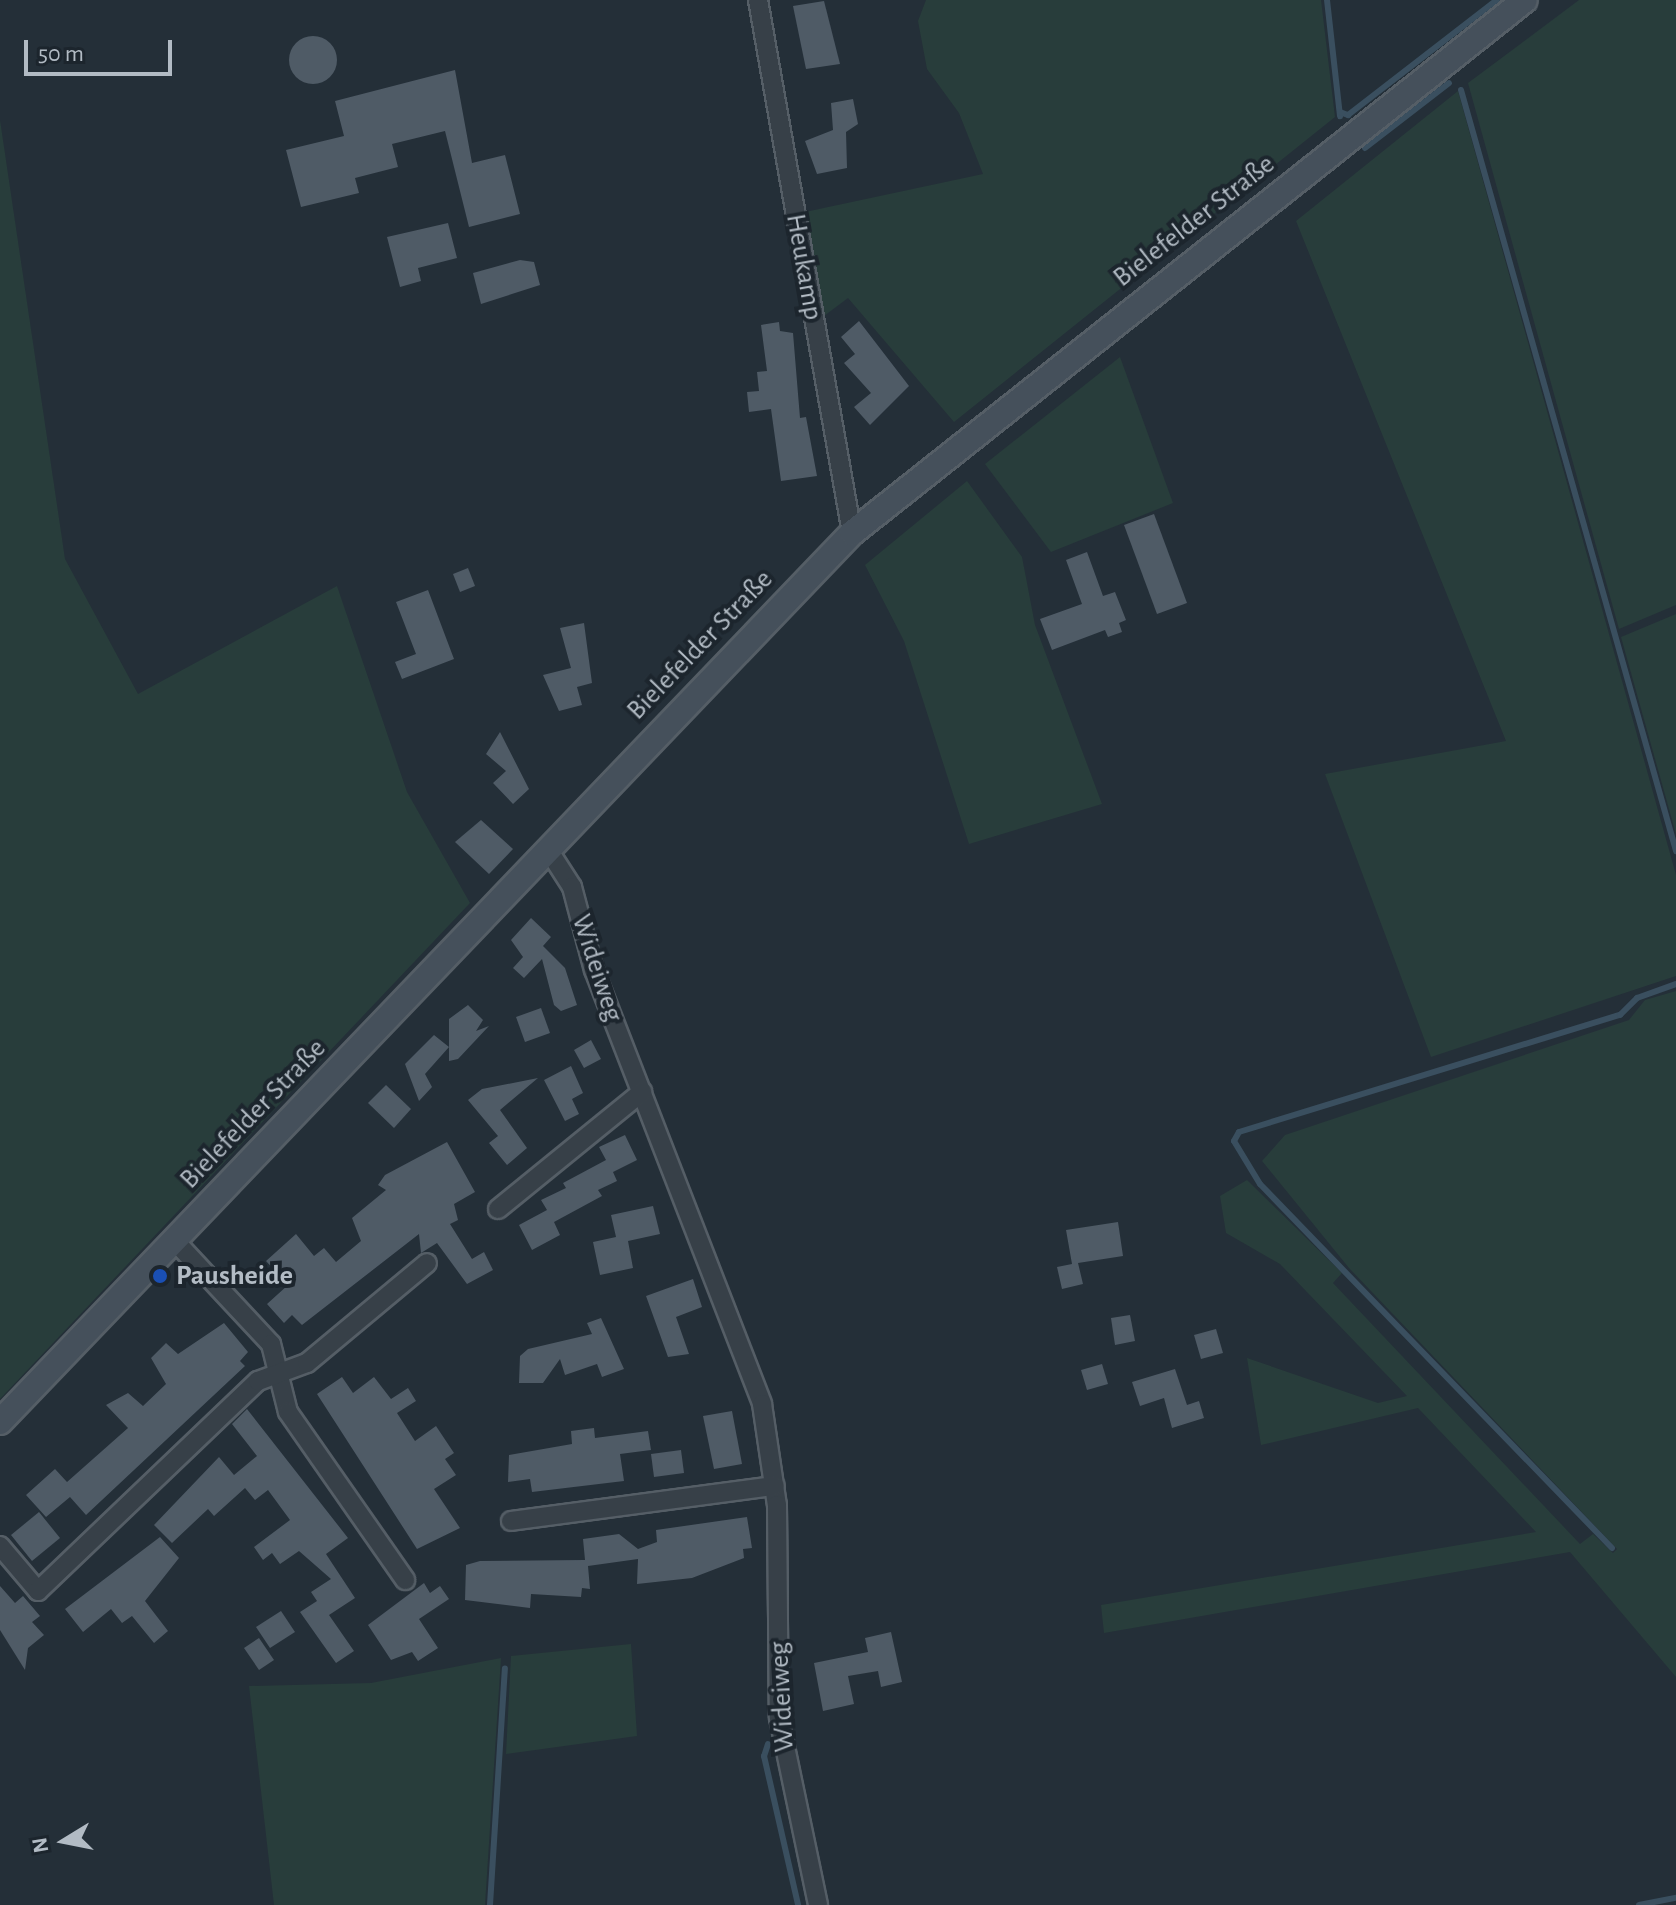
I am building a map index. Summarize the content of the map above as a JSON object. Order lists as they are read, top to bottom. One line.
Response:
{"streets":{"main road":["Bielefelder Straße"],"street":["Heukamp","Wideiweg"]},"crossings":[["Bielefelder Straße","Heukamp"],["Bielefelder Straße","Wideiweg"]],"places":["Pausheide"],"scale_bar":"50 m","north":"left"}
